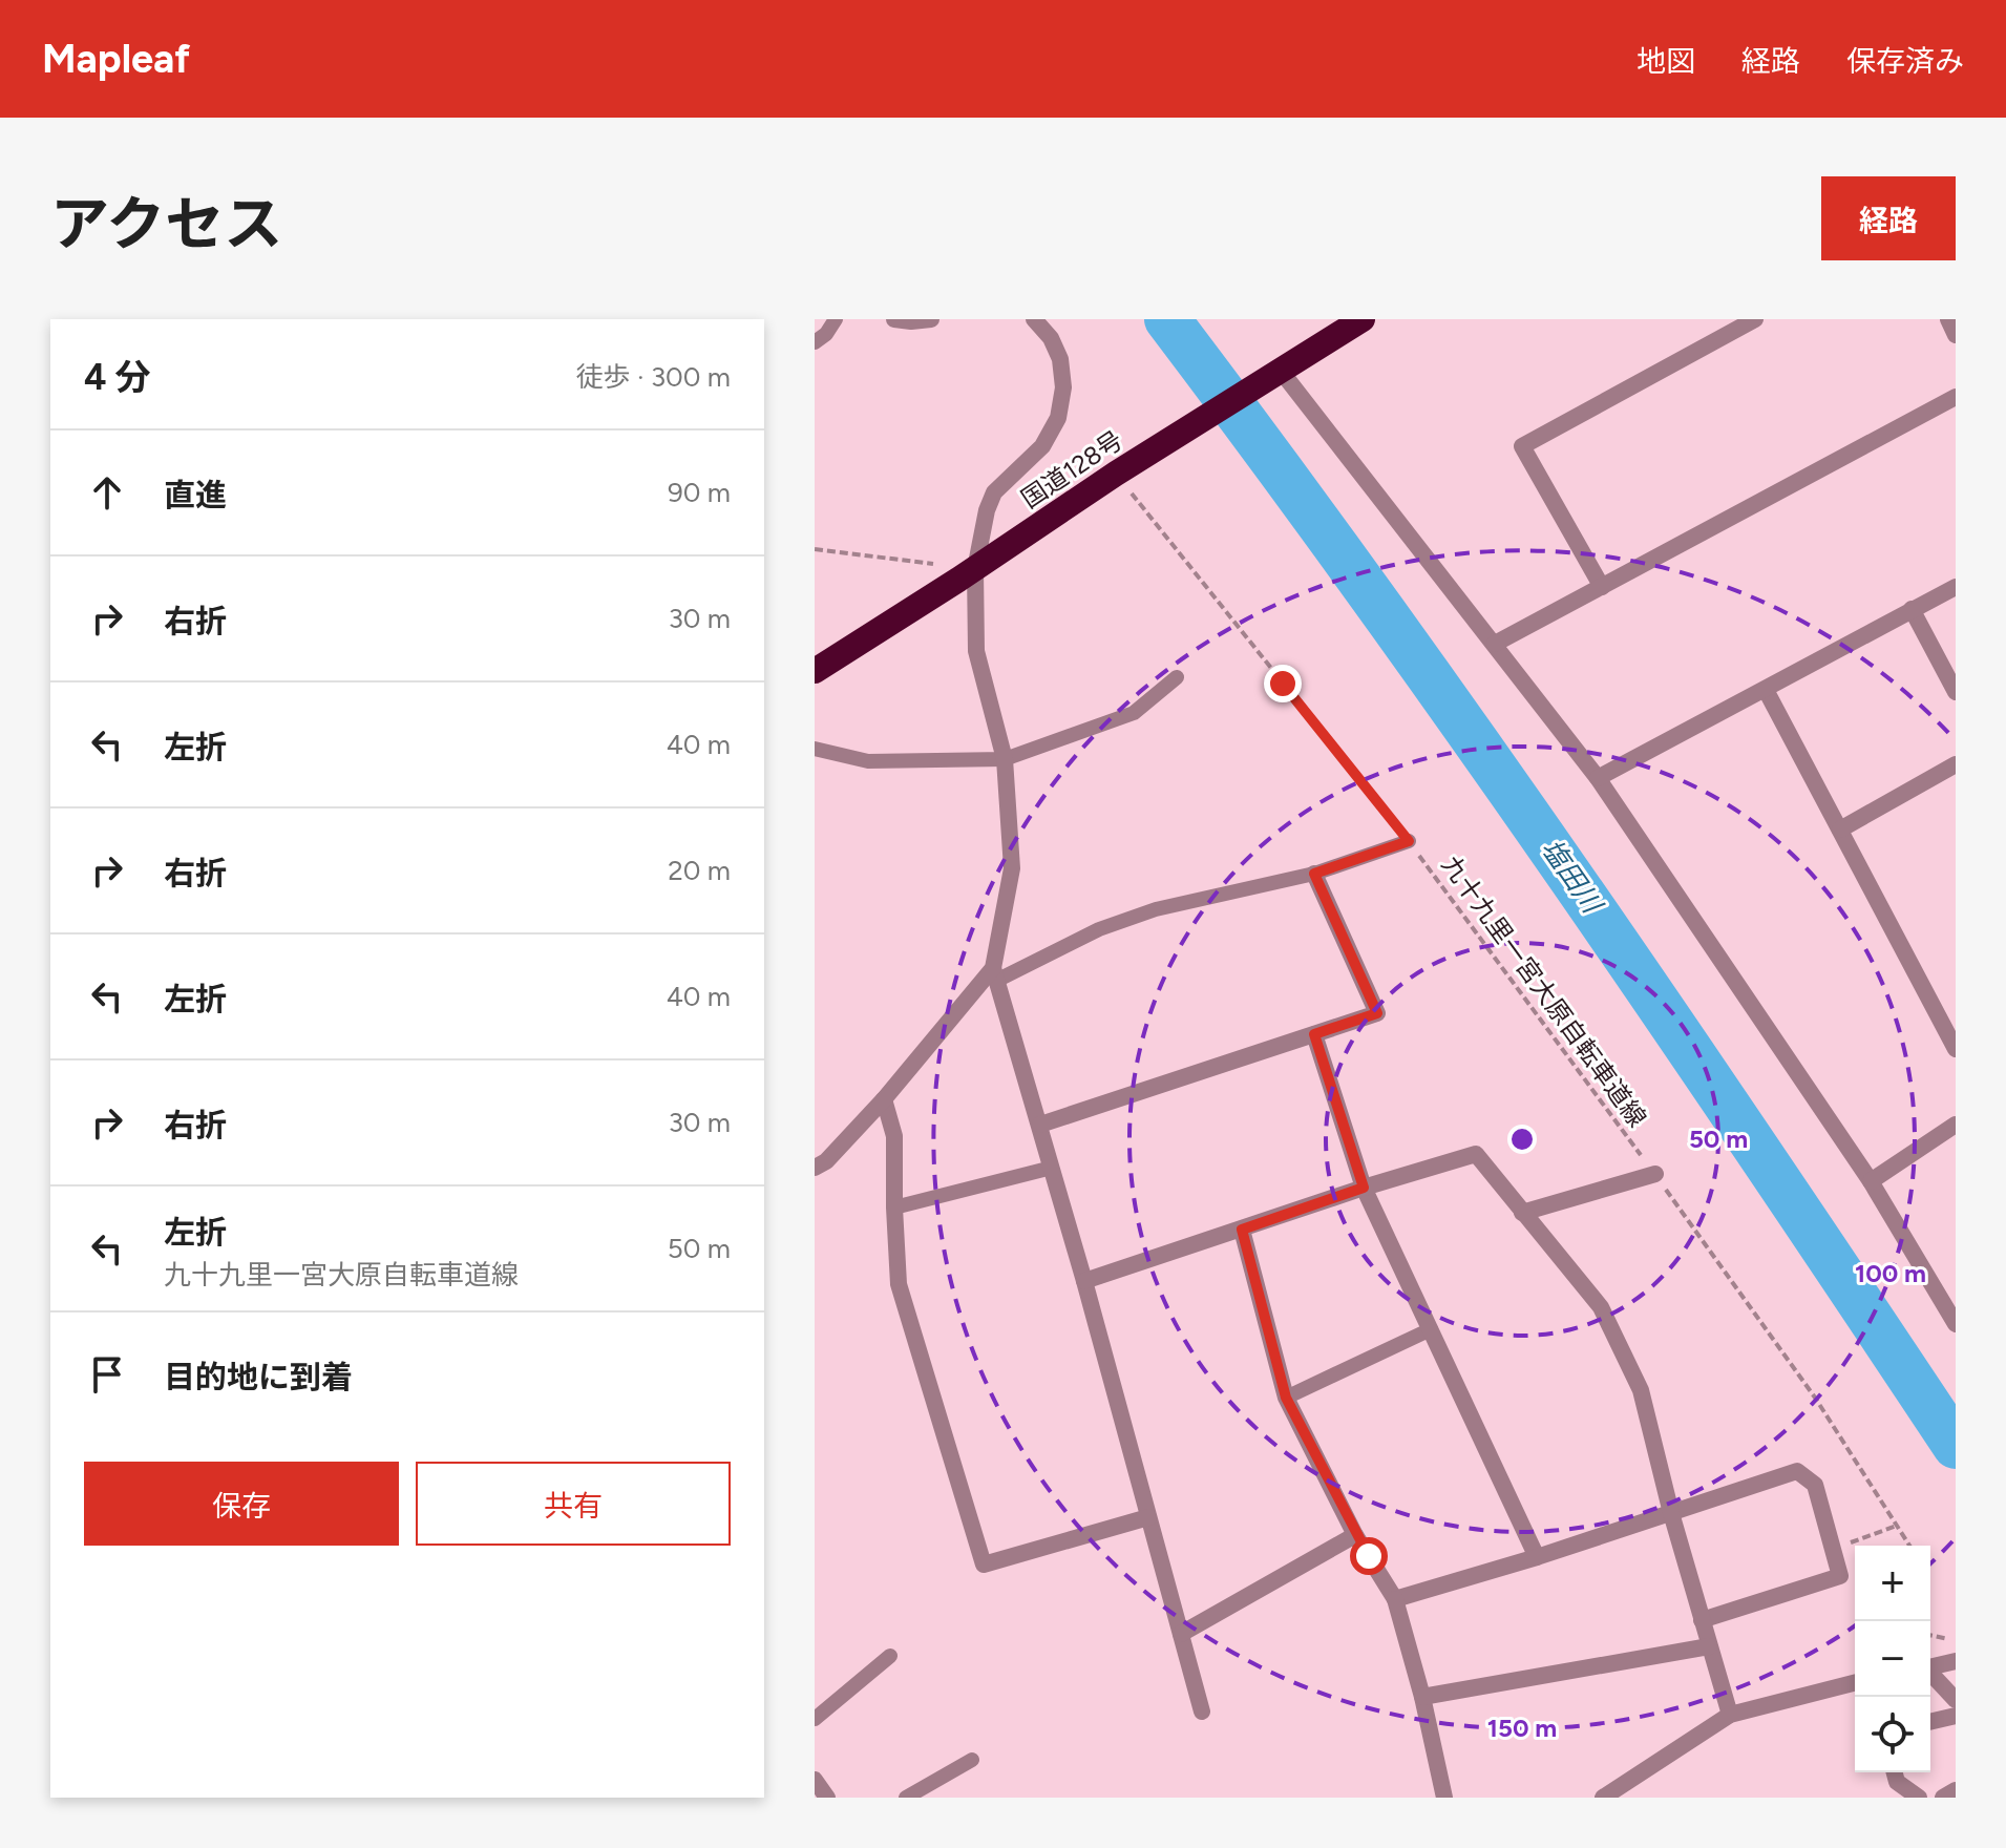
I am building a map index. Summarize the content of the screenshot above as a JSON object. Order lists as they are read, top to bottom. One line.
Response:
{"streets":{"highway":["国道128号"],"path":["九十九里一宮大原自転車道線"]},"crossings":[["国道128号","九十九里一宮大原自転車道線"]],"water":["塩田川"],"page":{"header":"Mapleaf","nav":["地図","経路","保存済み"],"title":"アクセス","buttons":["経路",["保存","共有"]],"heading":["4 分","徒歩 · 300 m"],"list":[["直進","90 m"],["右折","30 m"],["左折","40 m"],["右折","20 m"],["左折","40 m"],["右折","30 m"],["左折","九十九里一宮大原自転車道線","50 m"],"目的地に到着"],"map_buttons":["+","−"]},"rings":["50 m","100 m","150 m"]}
